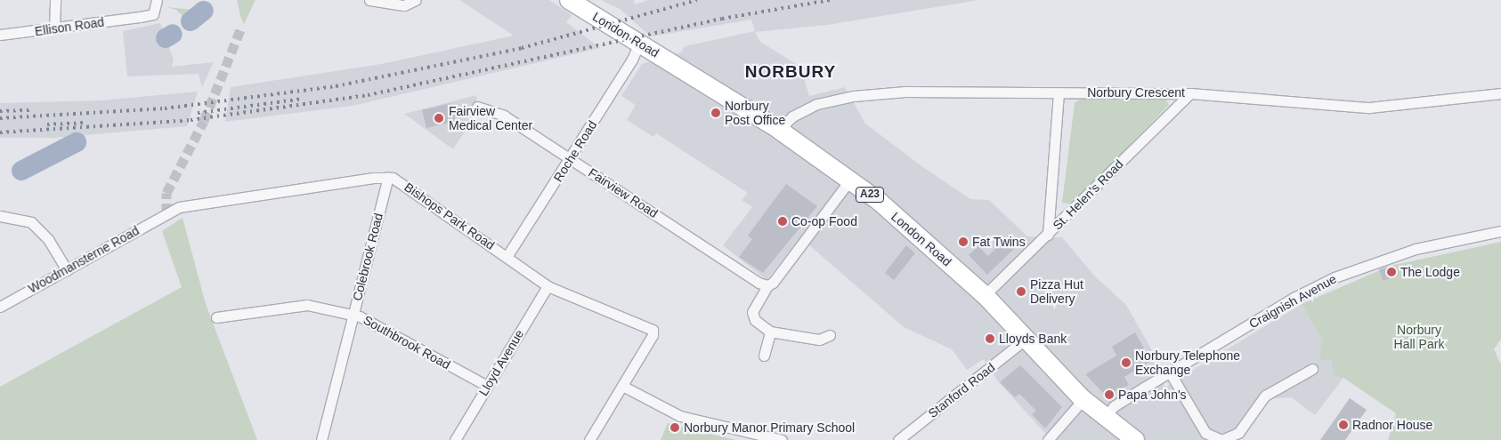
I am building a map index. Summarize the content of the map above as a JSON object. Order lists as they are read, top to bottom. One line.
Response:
{"streets":{"highway":["London Road","A23"],"street":["Ellison Road","Norbury Crescent","Roche Road","Fairview Road","St. Helen's Road","Bishops Park Road","Colebrook Road","Woodmansterne Road","Craignish Avenue","Southbrook Road","Lloyd Avenue","Stanford Road"]},"crossings":[["London Road","Norbury Crescent"],["London Road","Roche Road"],["London Road","St. Helen's Road"],["London Road","Craignish Avenue"],["London Road","Stanford Road"],["Norbury Crescent","St. Helen's Road"],["Roche Road","Fairview Road"],["Roche Road","Bishops Park Road"],["Bishops Park Road","Colebrook Road"],["Bishops Park Road","Woodmansterne Road"],["Bishops Park Road","Lloyd Avenue"],["Colebrook Road","Woodmansterne Road"],["Colebrook Road","Southbrook Road"],["Southbrook Road","Lloyd Avenue"]],"districts":["NORBURY"],"parks":["Norbury Hall Park"],"places":["Norbury Post Office","Fairview Medical Center","Co-op Food","Fat Twins","The Lodge","Pizza Hut Delivery","Lloyds Bank","Norbury Telephone Exchange","Papa John's","Radnor House","Norbury Manor Primary School"]}
